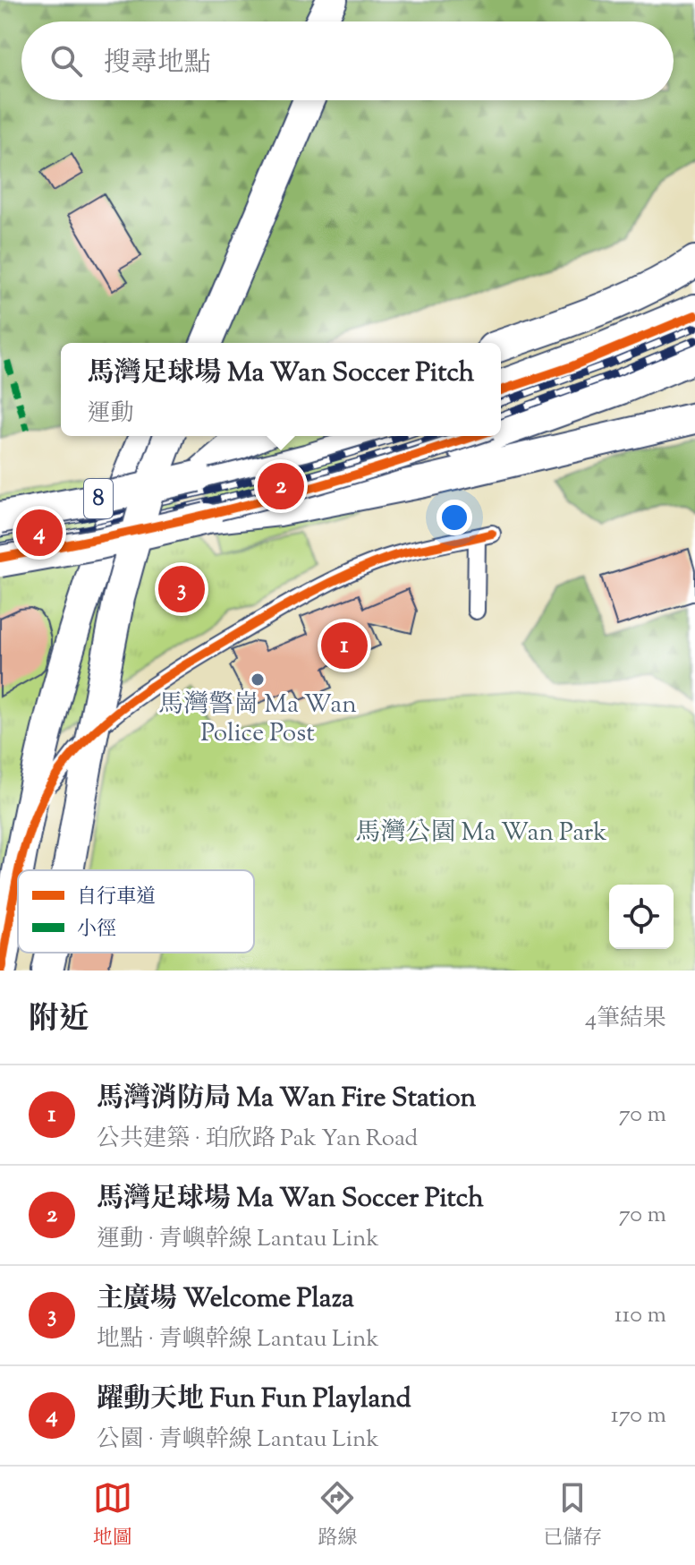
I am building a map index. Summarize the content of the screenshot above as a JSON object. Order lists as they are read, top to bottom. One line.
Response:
{"streets":{"highway":["8"]},"parks":["馬灣公園 Ma Wan Park"],"places":["馬灣警崗 Ma Wan Police Post"],"legend":["自行車道","小徑"],"page":{"search":"搜尋地點","popup":["馬灣足球場 Ma Wan Soccer Pitch","運動"],"pins":["2","4","3","1"],"heading":["附近","4筆結果"],"list":[{"mark":"1","name":"馬灣消防局 Ma Wan Fire Station","note":"公共建築 · 珀欣路 Pak Yan Road","value":"70 m"},{"mark":"2","name":"馬灣足球場 Ma Wan Soccer Pitch","note":"運動 · 青嶼幹線 Lantau Link","value":"70 m"},{"mark":"3","name":"主廣場 Welcome Plaza","note":"地點 · 青嶼幹線 Lantau Link","value":"110 m"},{"mark":"4","name":"躍動天地 Fun Fun Playland","note":"公園 · 青嶼幹線 Lantau Link","value":"170 m"}],"nav":["地圖","路線","已儲存"]}}
